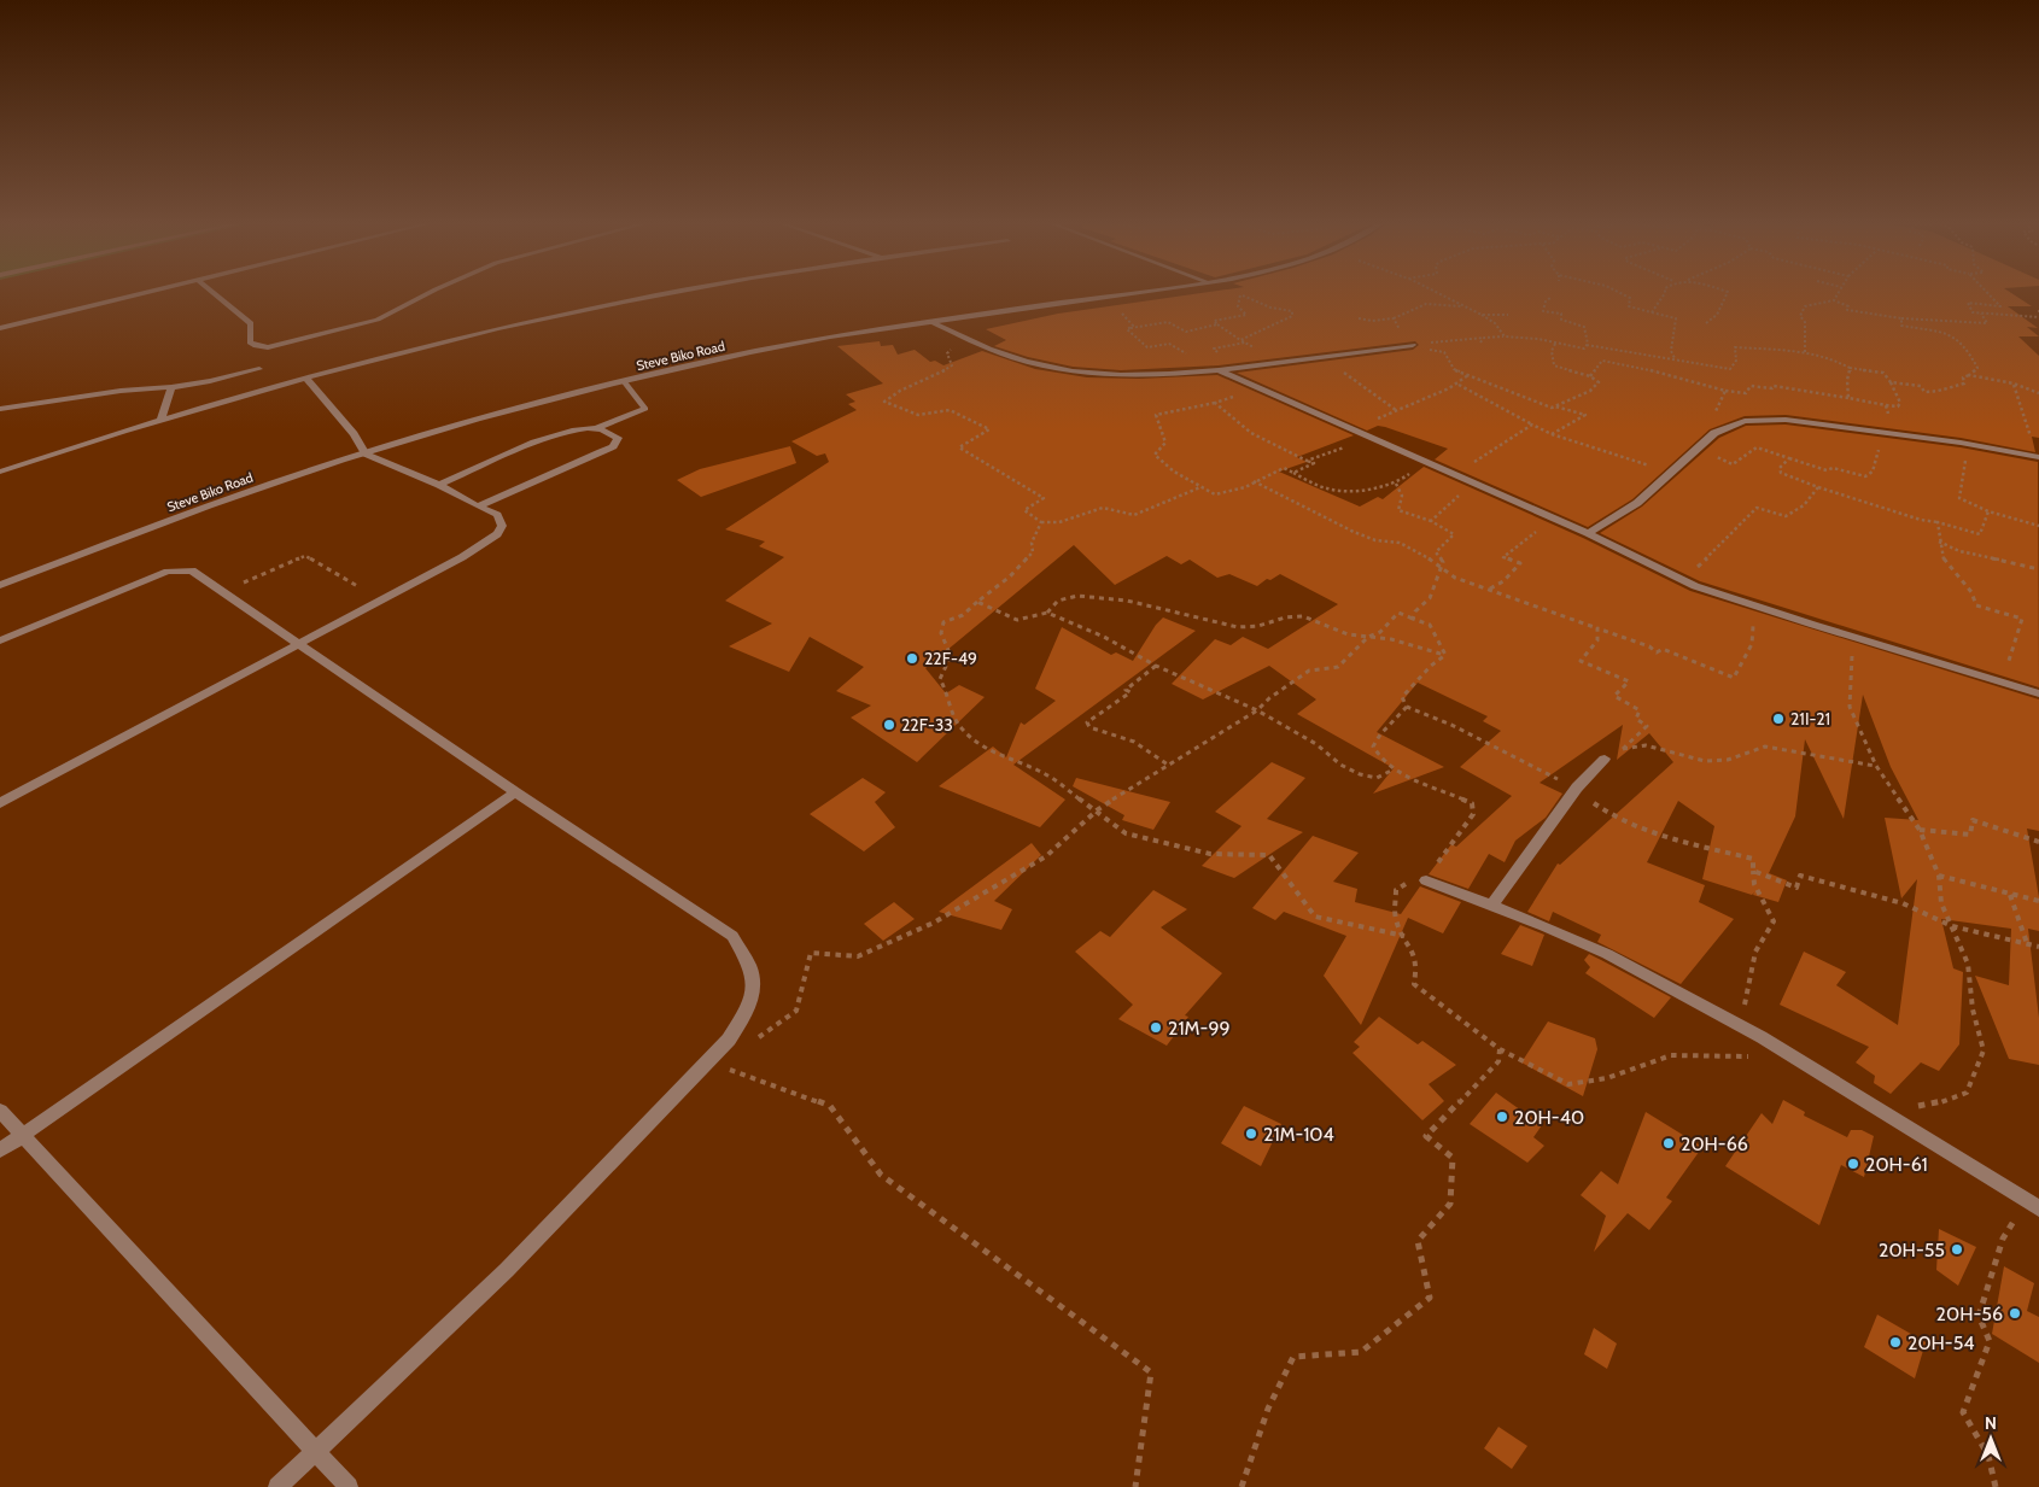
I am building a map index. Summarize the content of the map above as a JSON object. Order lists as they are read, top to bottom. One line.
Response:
{"streets":{"street":["Steve Biko Road"]},"places":["22F-49","21I-21","22F-33","21M-99","20H-40","21M-104","20H-66","20H-61","20H-55","20H-56","20H-54"],"north":"top"}
